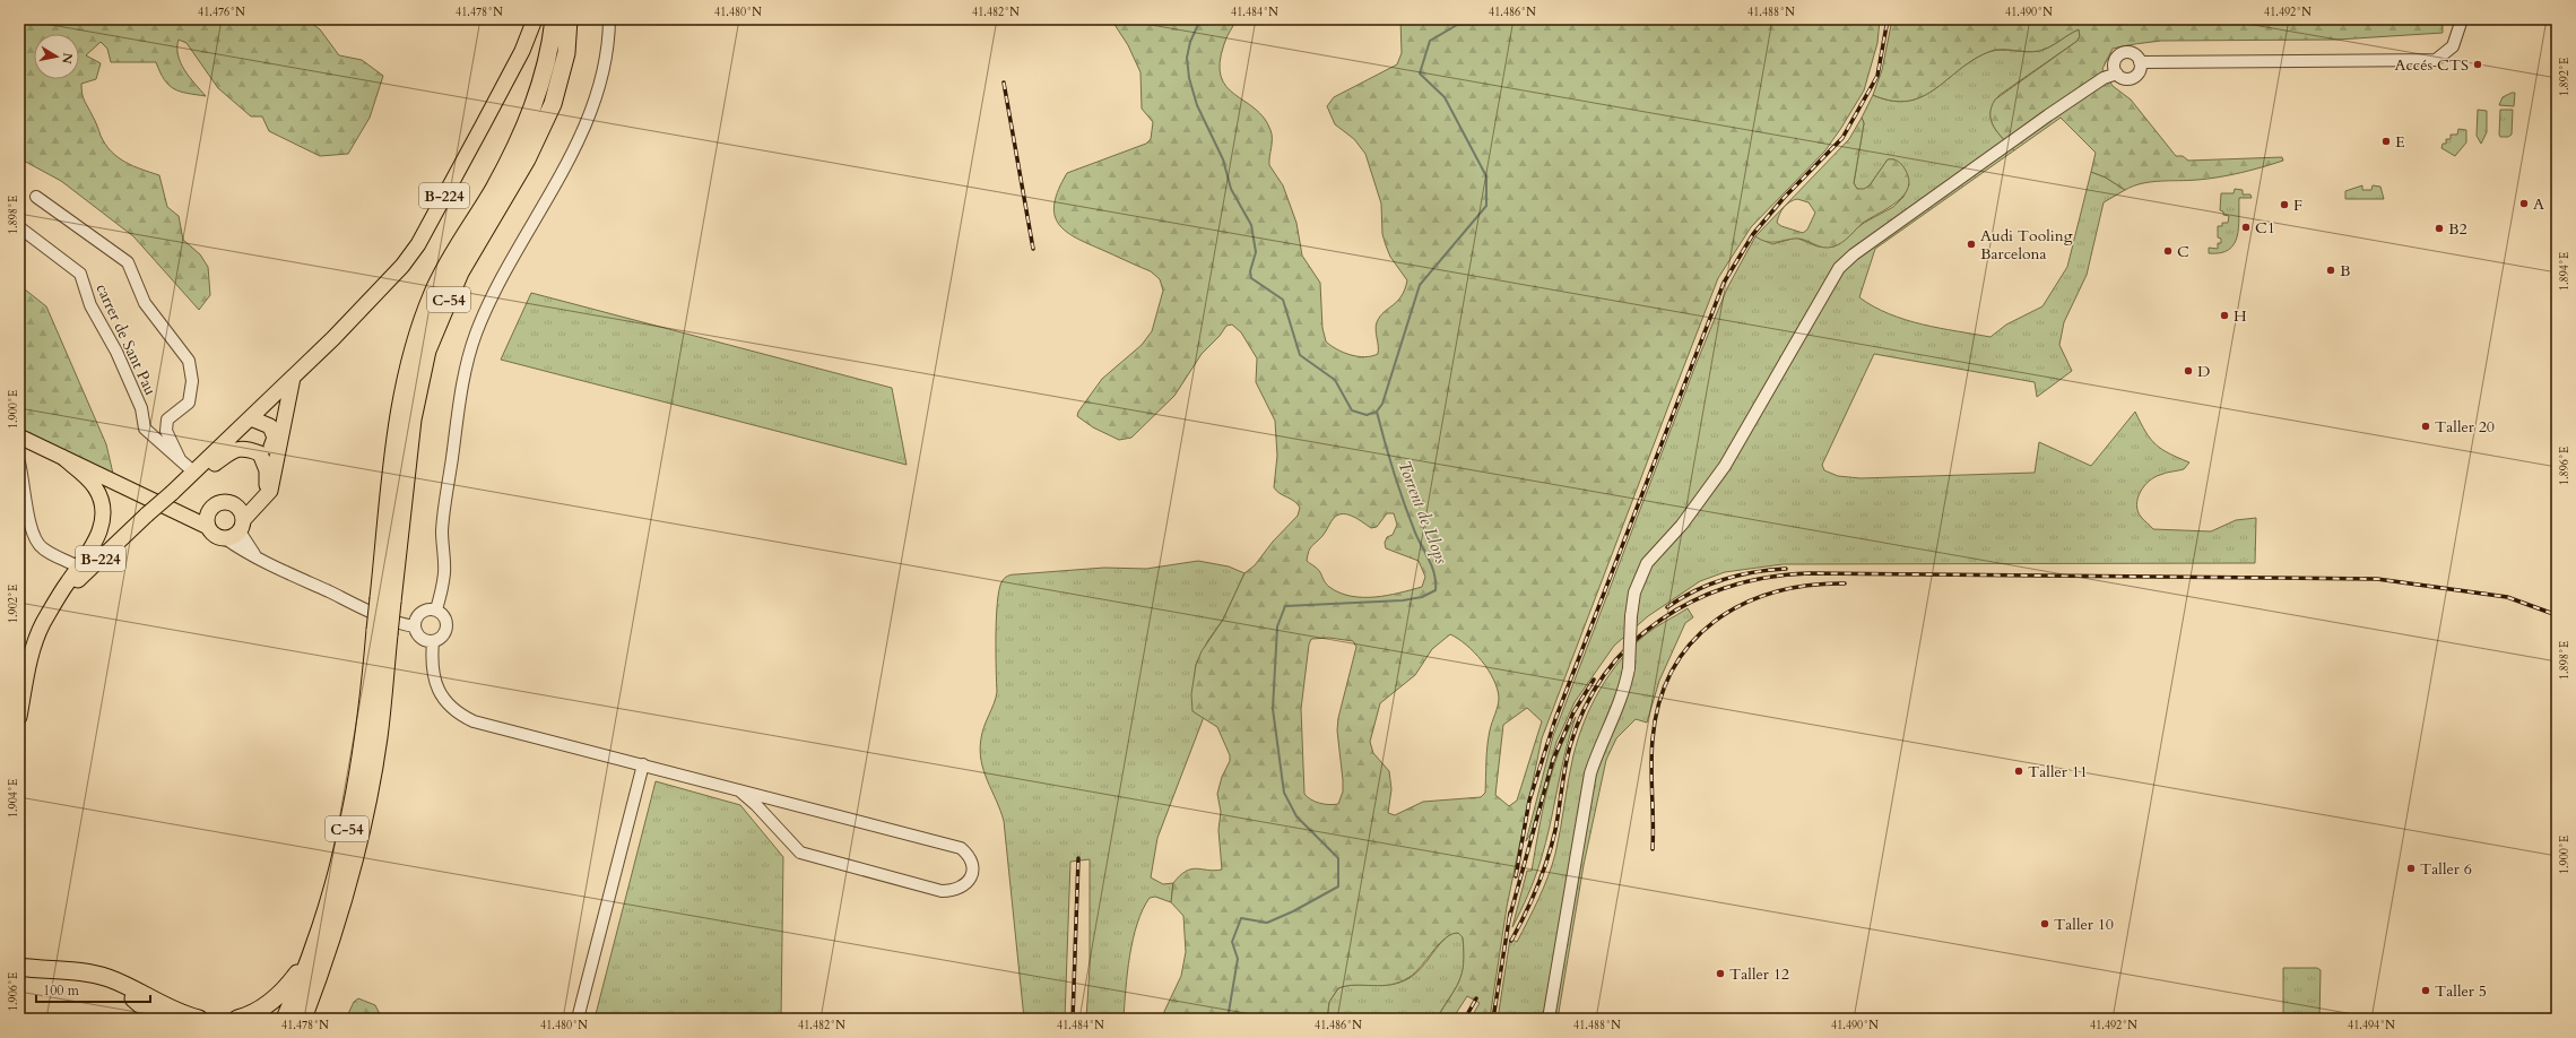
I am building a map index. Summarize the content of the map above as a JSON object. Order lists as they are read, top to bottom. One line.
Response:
{"streets":{"highway":["C-54"],"main road":["B-224"],"street":["carrer de Sant Pau"]},"crossings":[["B-224","carrer de Sant Pau"]],"water":["Torrent de Llops"],"places":["Accés CTS","E","A","F","C1","B2","Audi Tooling Barcelona","C","B","H","D","Taller 20","Taller 11","Taller 6","Taller 10","Taller 12","Taller 5"],"scale_bar":"100 m","north":"right","coordinates":["41.476°N","41.478°N","41.480°N","41.482°N","41.484°N","41.486°N","41.488°N","41.490°N","41.492°N","1.892°E","1.898°E","1.894°E","1.900°E","1.896°E","1.902°E","1.904°E","1.906°E","41.494°N"]}
